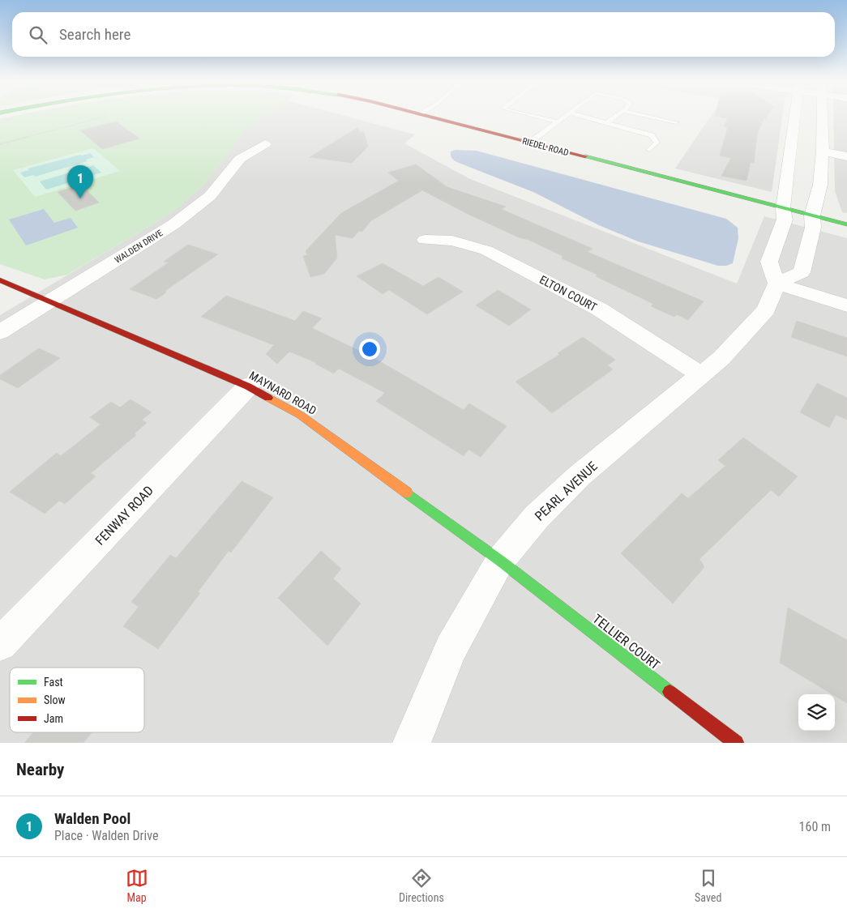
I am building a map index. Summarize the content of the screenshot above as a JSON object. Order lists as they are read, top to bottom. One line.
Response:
{"streets":{"street":["RIEDEL ROAD","WALDEN DRIVE","ELTON COURT","MAYNARD ROAD","PEARL AVENUE","FENWAY ROAD","TELLIER COURT"]},"crossings":[["WALDEN DRIVE","MAYNARD ROAD"],["ELTON COURT","PEARL AVENUE"],["MAYNARD ROAD","PEARL AVENUE"],["MAYNARD ROAD","FENWAY ROAD"],["MAYNARD ROAD","TELLIER COURT"],["PEARL AVENUE","TELLIER COURT"]],"legend":["Fast","Slow","Jam"],"page":{"search":"Search here","pins":"1","heading":"Nearby","list":[{"mark":"1","name":"Walden Pool","note":"Place · Walden Drive","value":"160 m"}],"nav":["Map","Directions","Saved"]}}
